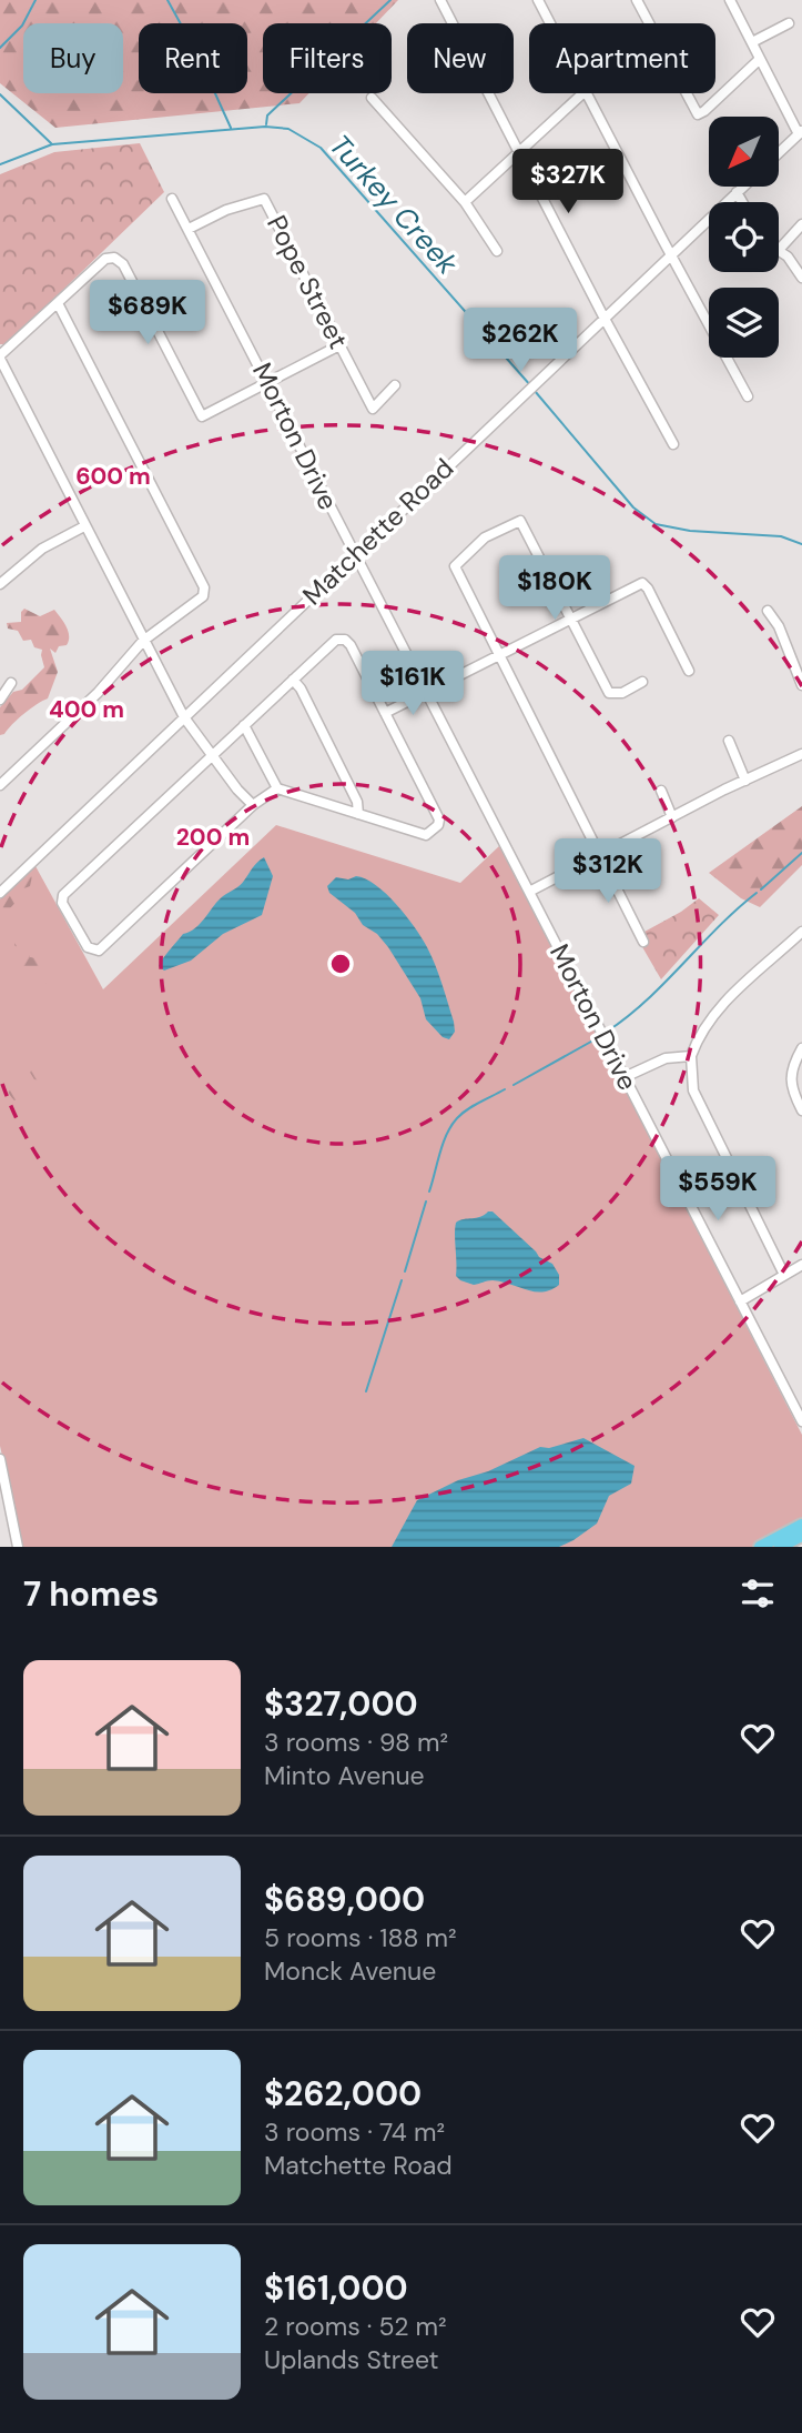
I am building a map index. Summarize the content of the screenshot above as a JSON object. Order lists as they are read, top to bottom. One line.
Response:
{"streets":{"street":["Pope Street","Morton Drive","Matchette Road"]},"crossings":[["Pope Street","Morton Drive"],["Morton Drive","Matchette Road"]],"water":["Turkey Creek"],"north":"bottom left","page":{"chip":["Buy","Rent","Filters","New","Apartment"],"price":["$327K","$689K","$262K","$180K","$161K","$312K","$559K"],"heading":"7 homes","list":[{"name":"$327,000","note":"3 rooms · 98 m² · Minto Avenue"},{"name":"$689,000","note":"5 rooms · 188 m² · Monck Avenue"},{"name":"$262,000","note":"3 rooms · 74 m² · Matchette Road"},{"name":"$161,000","note":"2 rooms · 52 m² · Uplands Street"}]},"rings":["600 m","400 m","200 m"]}
